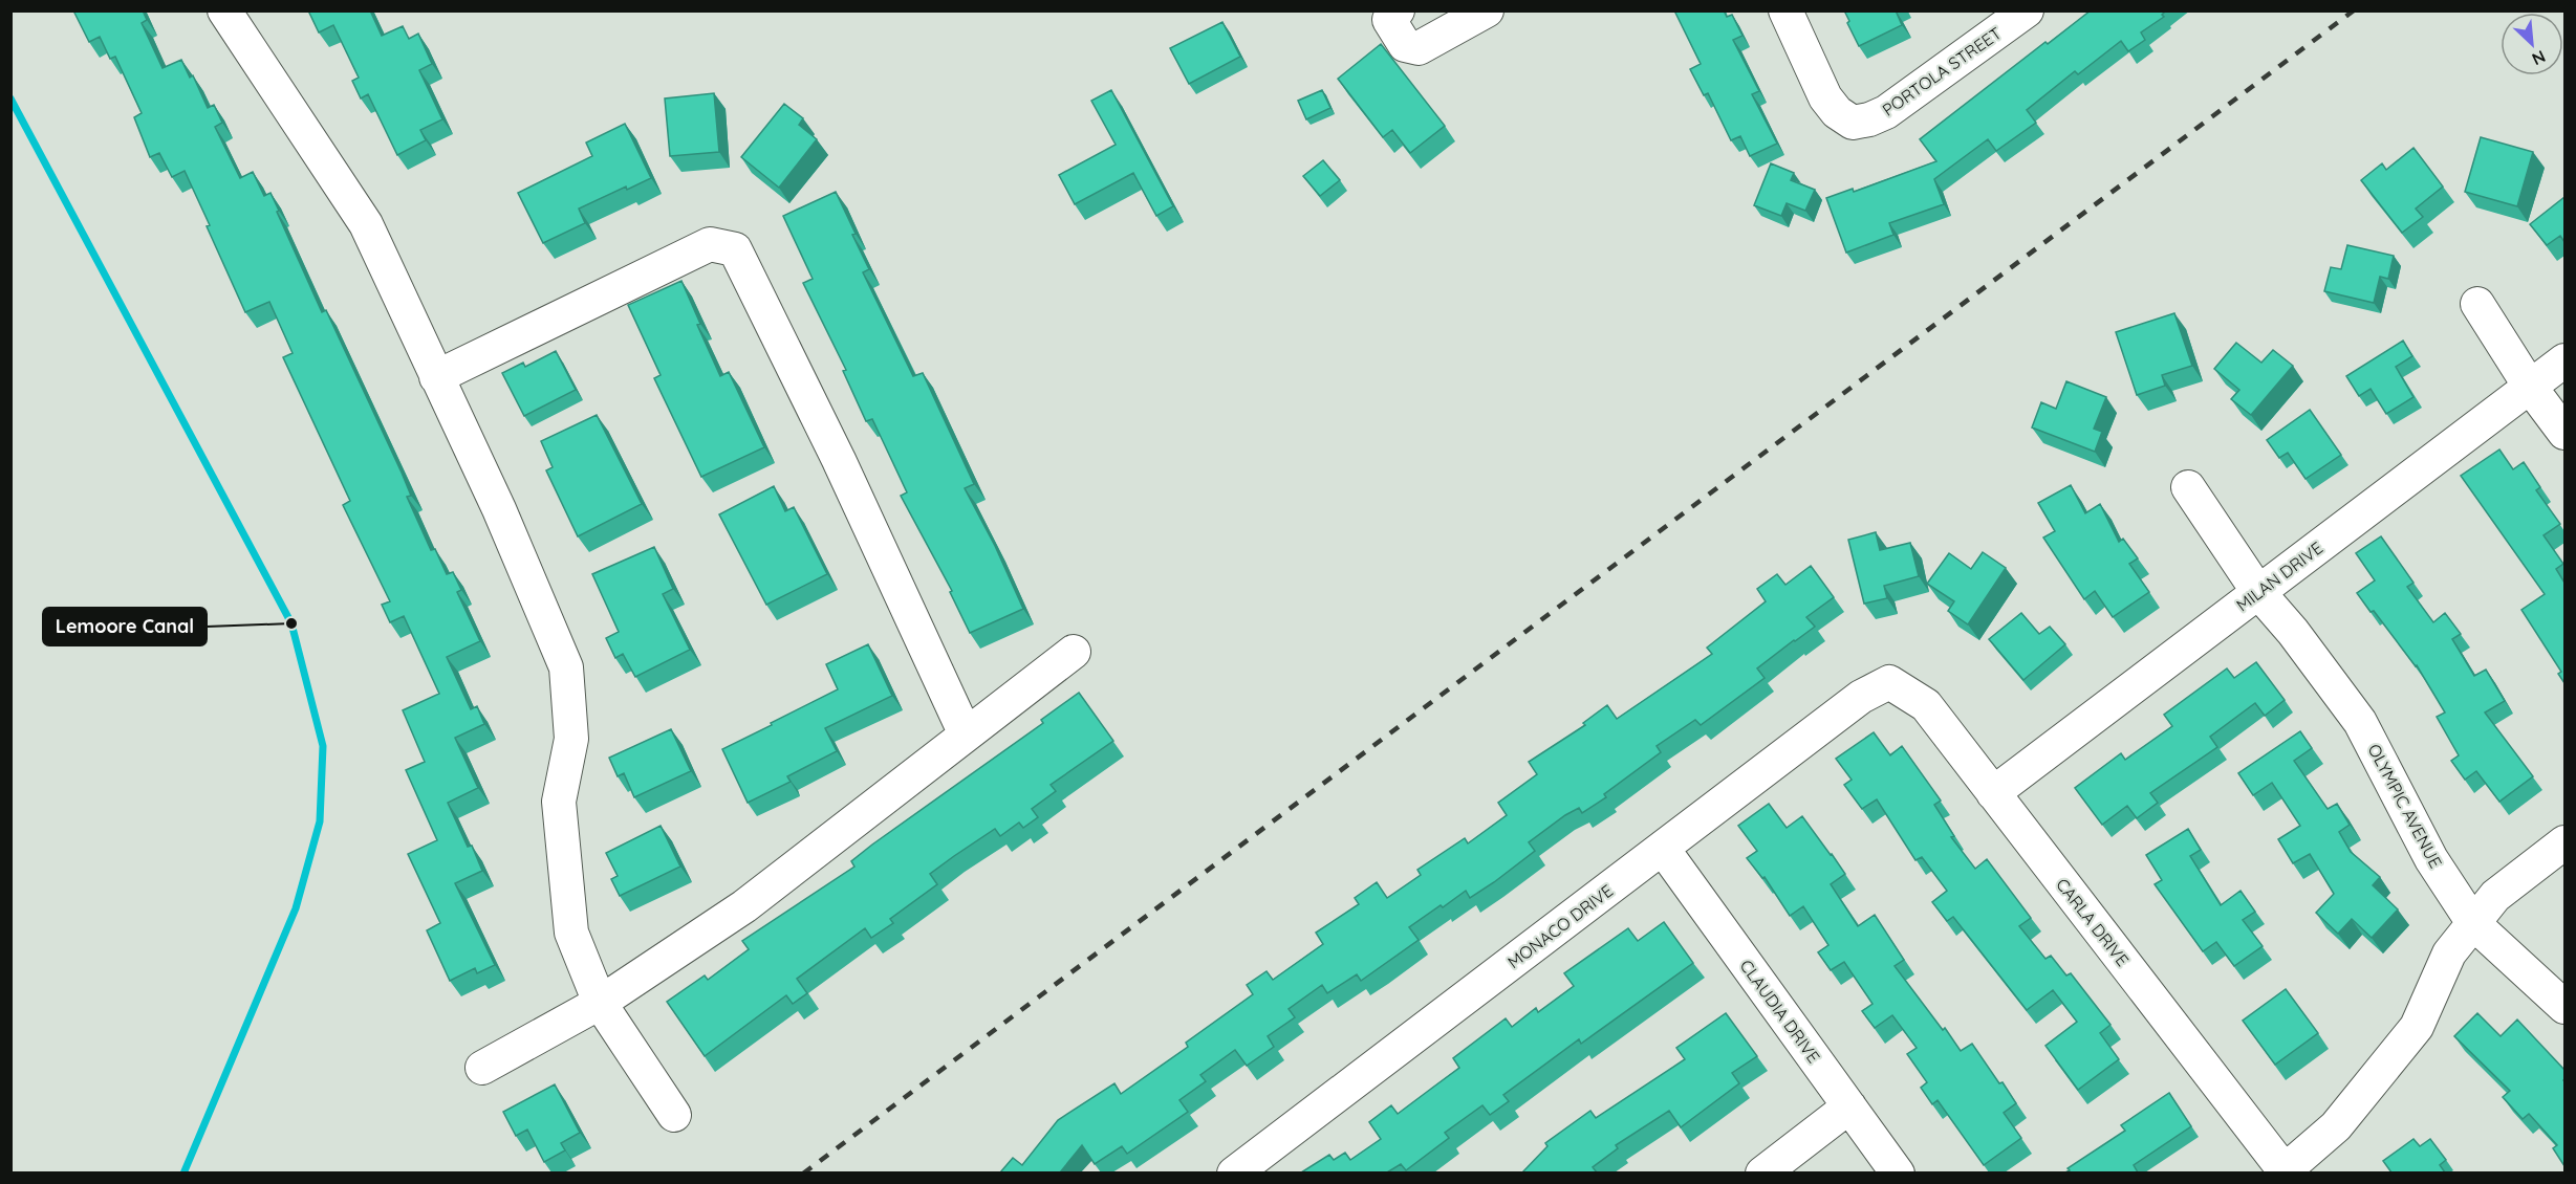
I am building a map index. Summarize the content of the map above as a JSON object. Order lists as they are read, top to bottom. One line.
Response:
{"streets":{"street":["PORTOLA STREET","MILAN DRIVE","OLYMPIC AVENUE","CARLA DRIVE","MONACO DRIVE","CLAUDIA DRIVE"]},"crossings":[["MILAN DRIVE","OLYMPIC AVENUE"],["MILAN DRIVE","CARLA DRIVE"],["CARLA DRIVE","MONACO DRIVE"],["MONACO DRIVE","CLAUDIA DRIVE"]],"places":["Lemoore Canal"],"north":"bottom right"}
